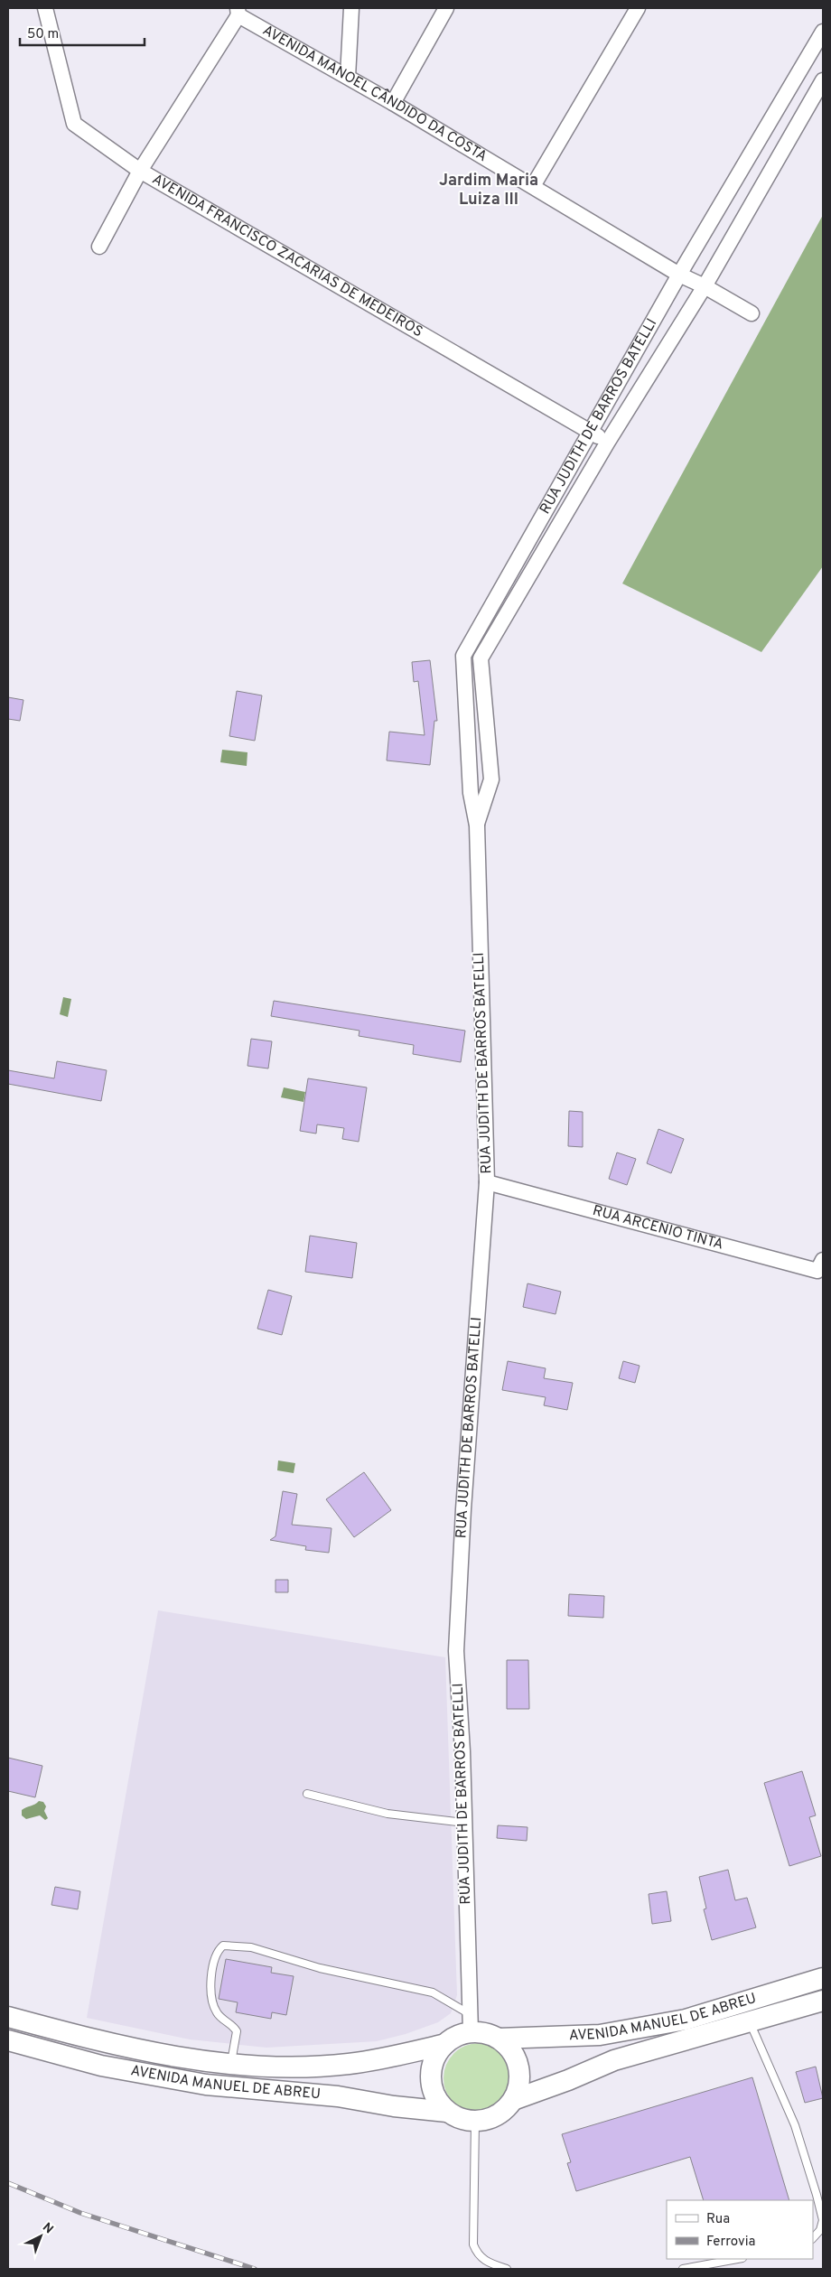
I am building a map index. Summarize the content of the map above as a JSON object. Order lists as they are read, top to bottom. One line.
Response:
{"streets":{"main road":["AVENIDA MANUEL DE ABREU"],"street":["AVENIDA MANOEL CÂNDIDO DA COSTA","AVENIDA FRANCISCO ZACARIAS DE MEDEIROS","RUA JUDITH DE BARROS BATELLI","RUA ARCENIO TINTA"]},"crossings":[["AVENIDA MANOEL CÂNDIDO DA COSTA","RUA JUDITH DE BARROS BATELLI"],["AVENIDA FRANCISCO ZACARIAS DE MEDEIROS","RUA JUDITH DE BARROS BATELLI"],["RUA JUDITH DE BARROS BATELLI","RUA ARCENIO TINTA"],["RUA JUDITH DE BARROS BATELLI","AVENIDA MANUEL DE ABREU"]],"districts":["Jardim Maria Luiza III"],"legend":["Rua","Ferrovia"],"scale_bar":"50 m","north":"top right"}
